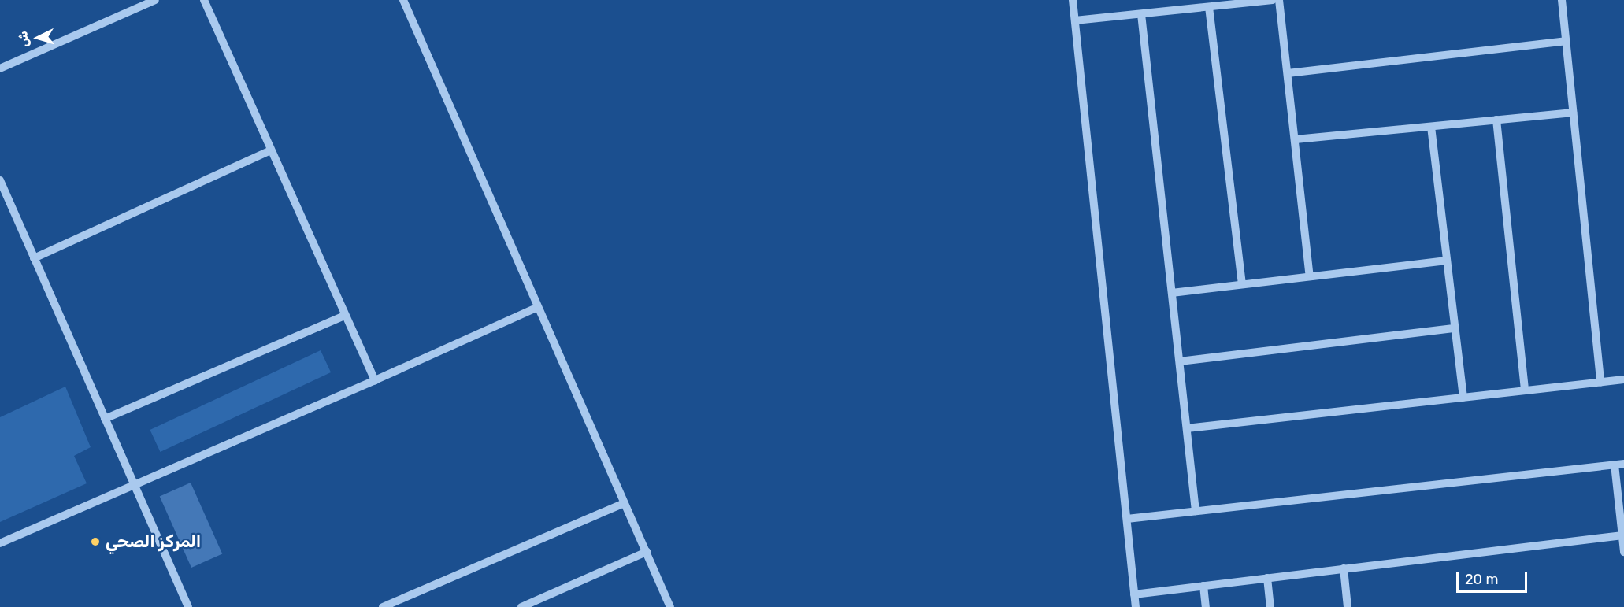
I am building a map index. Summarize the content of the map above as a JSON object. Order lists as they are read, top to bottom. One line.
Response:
{"places":["المركز الصحي"],"scale_bar":"20 m","north":"left"}
